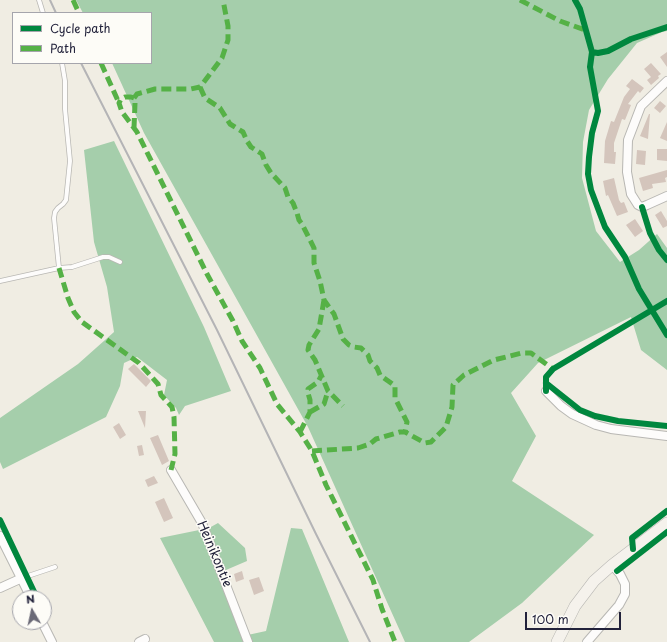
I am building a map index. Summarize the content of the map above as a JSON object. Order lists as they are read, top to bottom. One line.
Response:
{"streets":{"street":["Heinikontie"]},"legend":["Cycle path","Path"],"scale_bar":"100 m","north":"top"}
